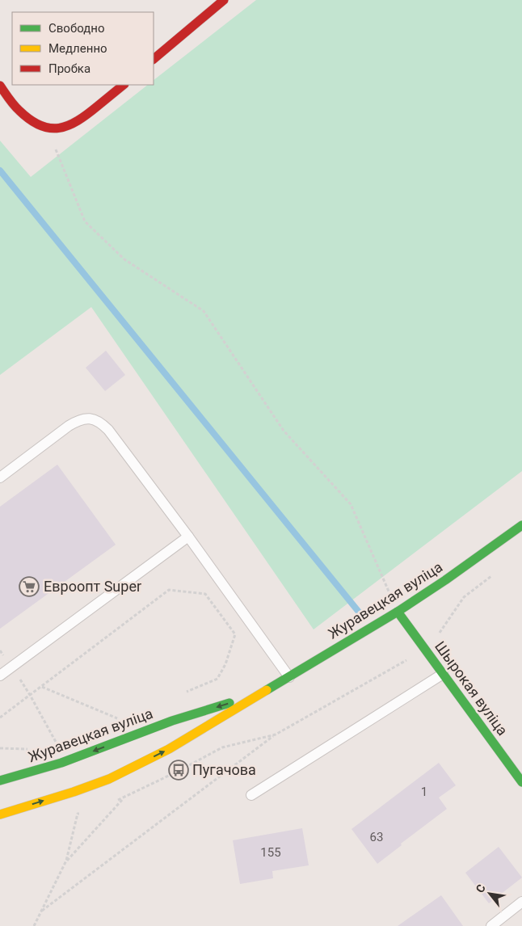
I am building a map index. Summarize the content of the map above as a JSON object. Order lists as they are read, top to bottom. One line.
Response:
{"streets":{"street":["Журавецкая вуліца","Шырокая вуліца"]},"crossings":[["Журавецкая вуліца","Шырокая вуліца"]],"places":{"supermarket":["Евроопт Super"],"bus stop":["Пугачова"]},"house_numbers":["1","63","155"],"legend":["Свободно","Медленно","Пробка"],"north":"top left"}
